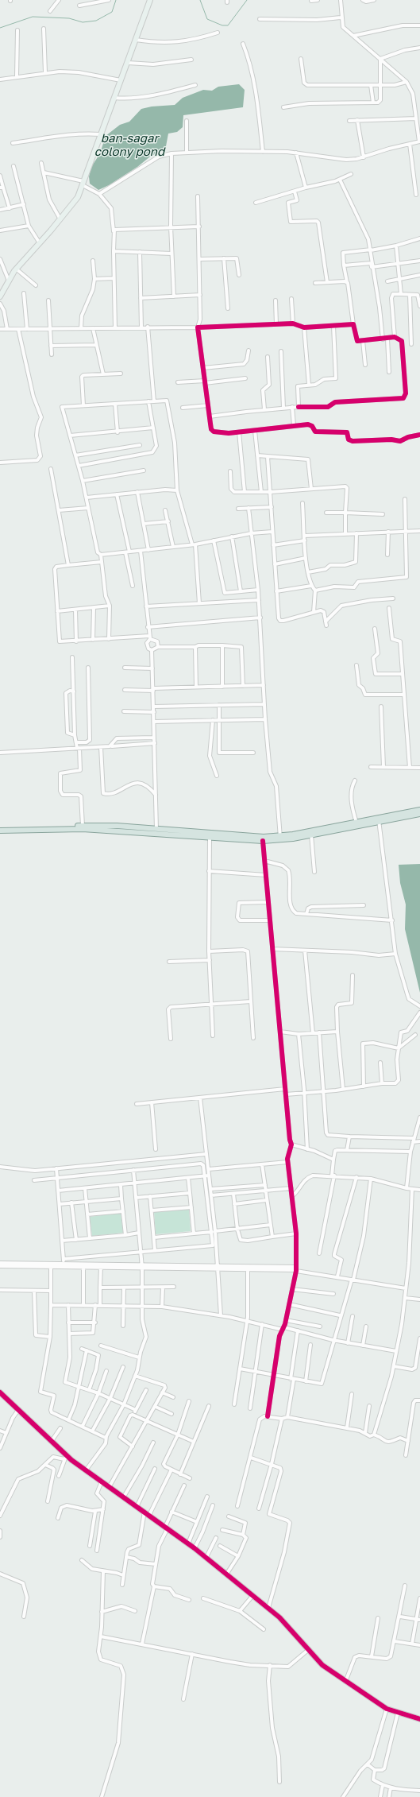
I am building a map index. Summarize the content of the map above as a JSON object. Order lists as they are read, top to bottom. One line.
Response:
{"water":["ban-sagar colony pond"]}
